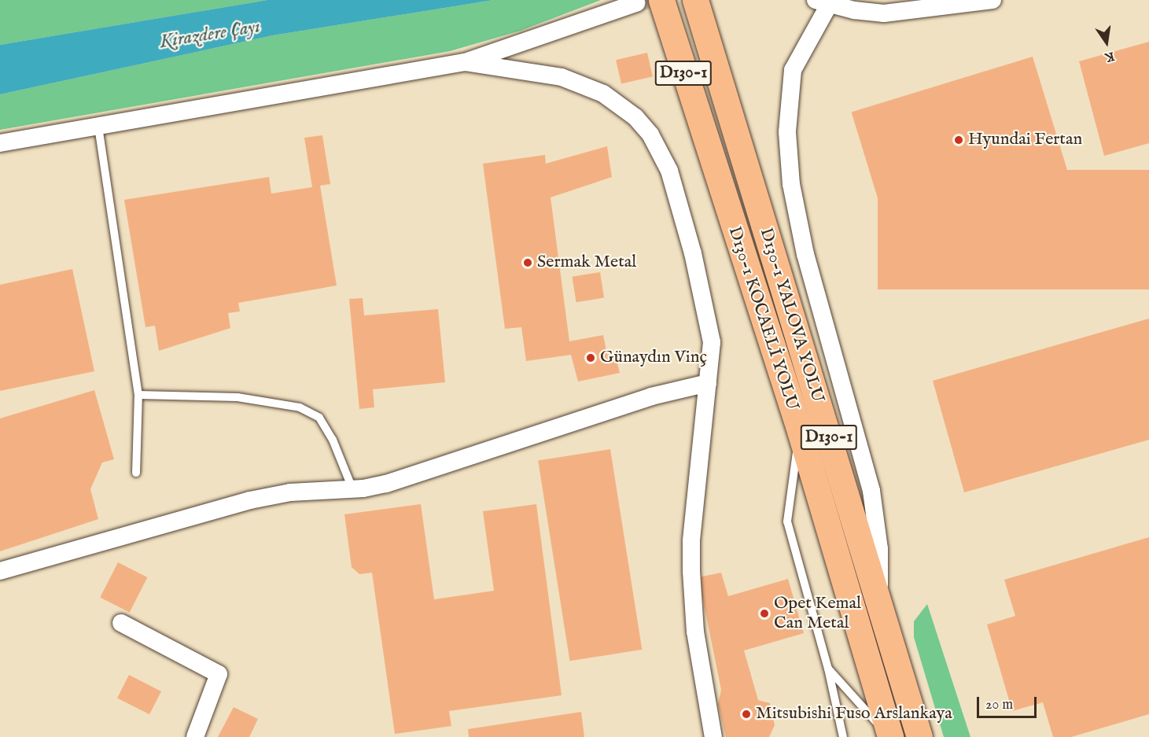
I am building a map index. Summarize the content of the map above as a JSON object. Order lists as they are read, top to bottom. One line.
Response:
{"streets":{"highway":["D130-1","D130-1 YALOVA YOLU","D130-1 KOCAELİ YOLU"]},"water":["Kirazdere Çayı"],"places":["Hyundai Fertan","Sermak Metal","Günaydın Vinç","Opet Kemal Can Metal","Mitsubishi Fuso Arslankaya"],"scale_bar":"20 m","north":"bottom"}
